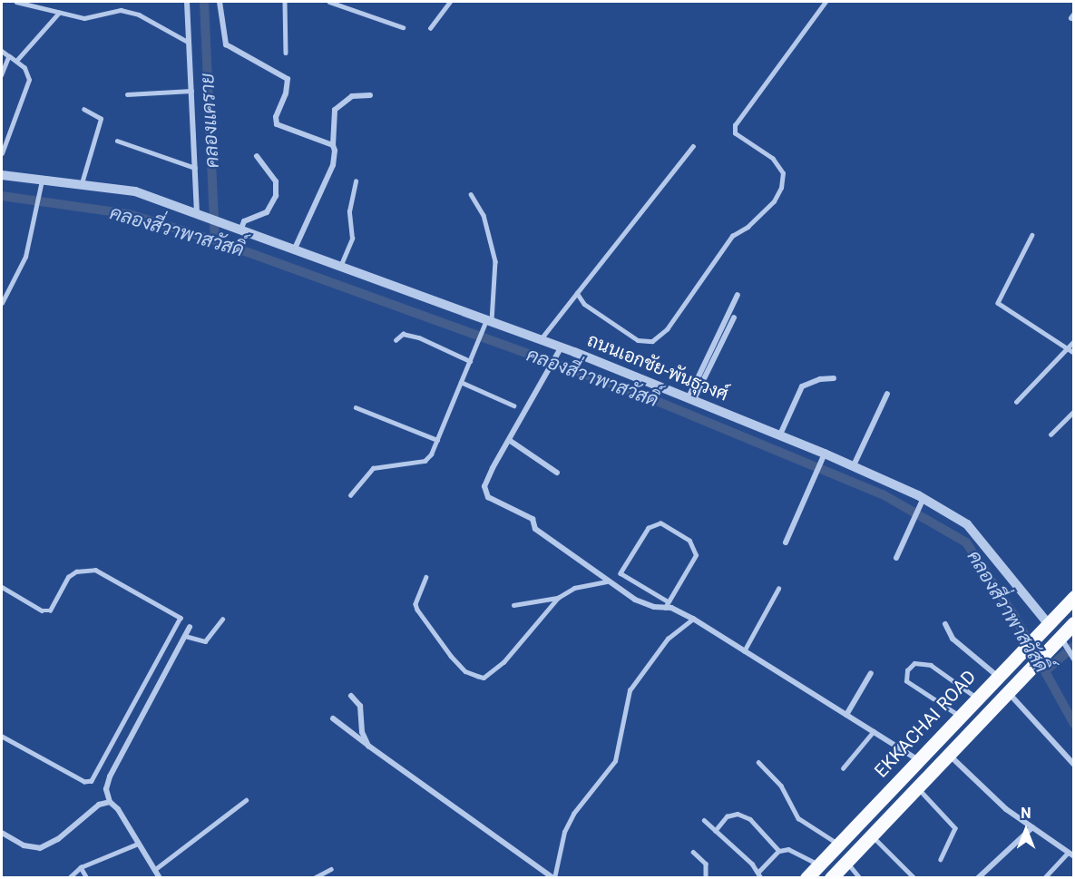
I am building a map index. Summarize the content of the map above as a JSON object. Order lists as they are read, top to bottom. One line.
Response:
{"streets":{"main road":["EKKACHAI ROAD"],"street":["ถนนเอกชัย-พันธุวงศ์"]},"crossings":[["ถนนเอกชัย-พันธุวงศ์","EKKACHAI ROAD"]],"water":["คลองเเคราย","คลองสี่วาพาสวัสดิ์"],"north":"top"}
